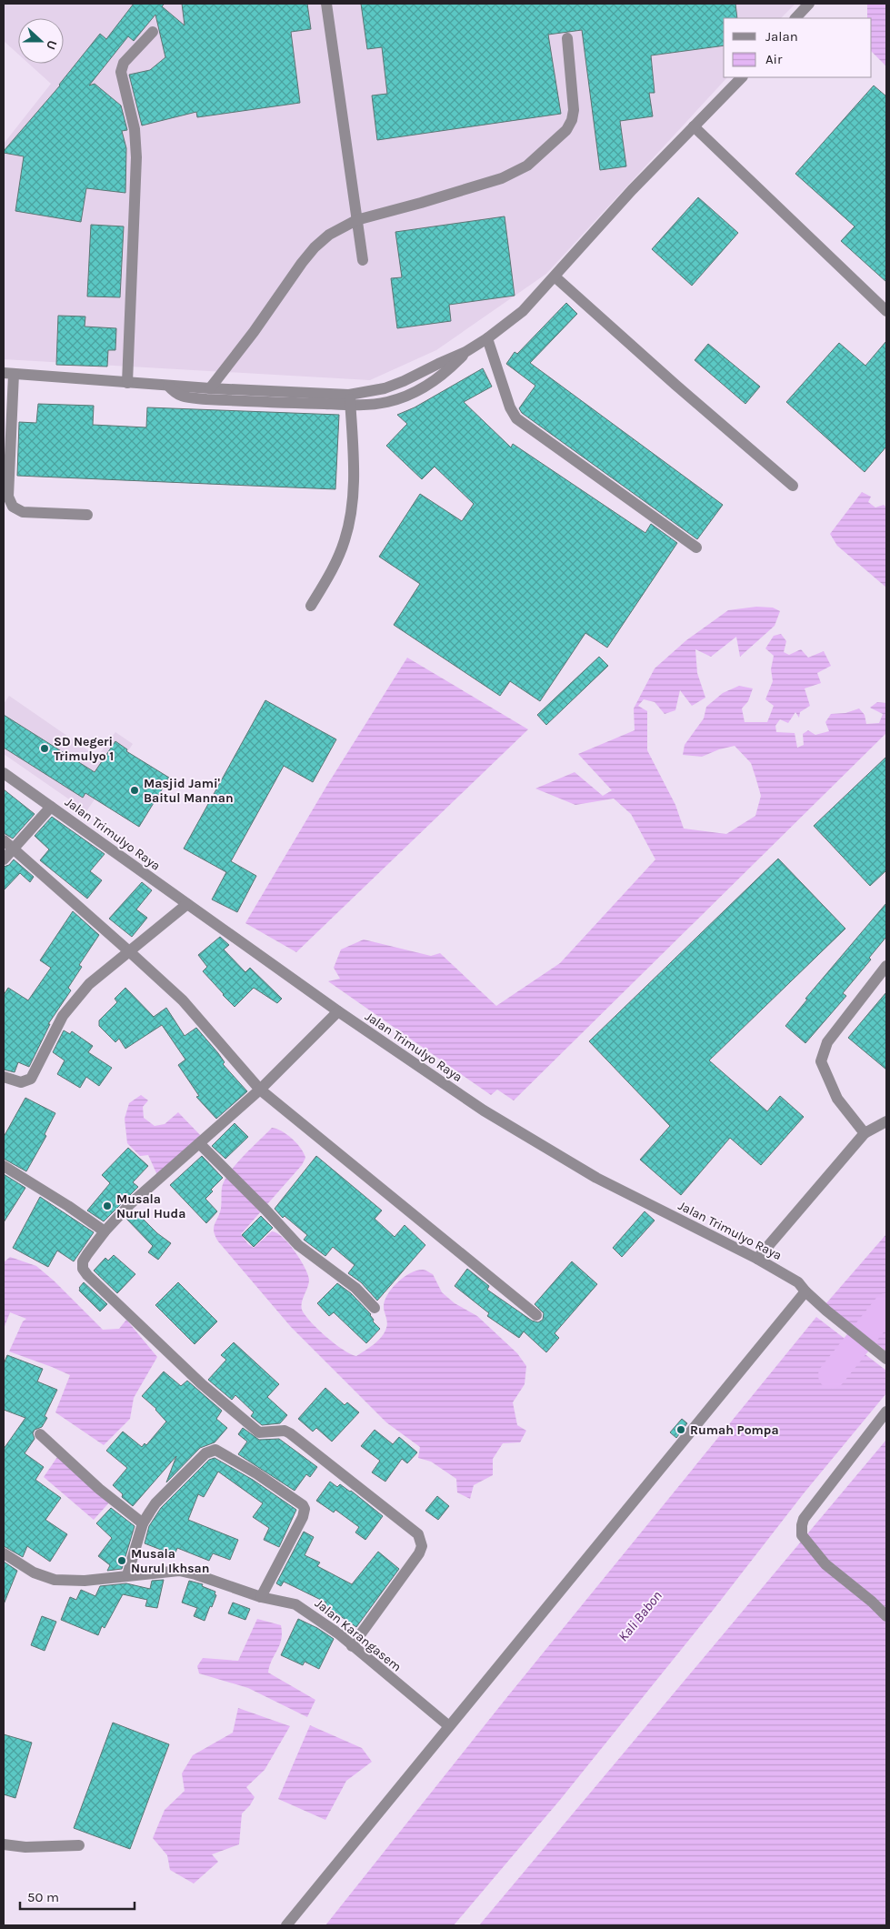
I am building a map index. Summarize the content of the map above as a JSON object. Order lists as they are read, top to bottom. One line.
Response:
{"streets":{"street":["Jalan Trimulyo Raya","Jalan Karangasem"]},"water":["Kali Babon"],"places":["SD Negeri Trimulyo 1","Masjid Jami' Baitul Mannan","Musala Nurul Huda","Rumah Pompa","Musala Nurul Ikhsan"],"legend":["Jalan","Air"],"scale_bar":"50 m","north":"right"}
